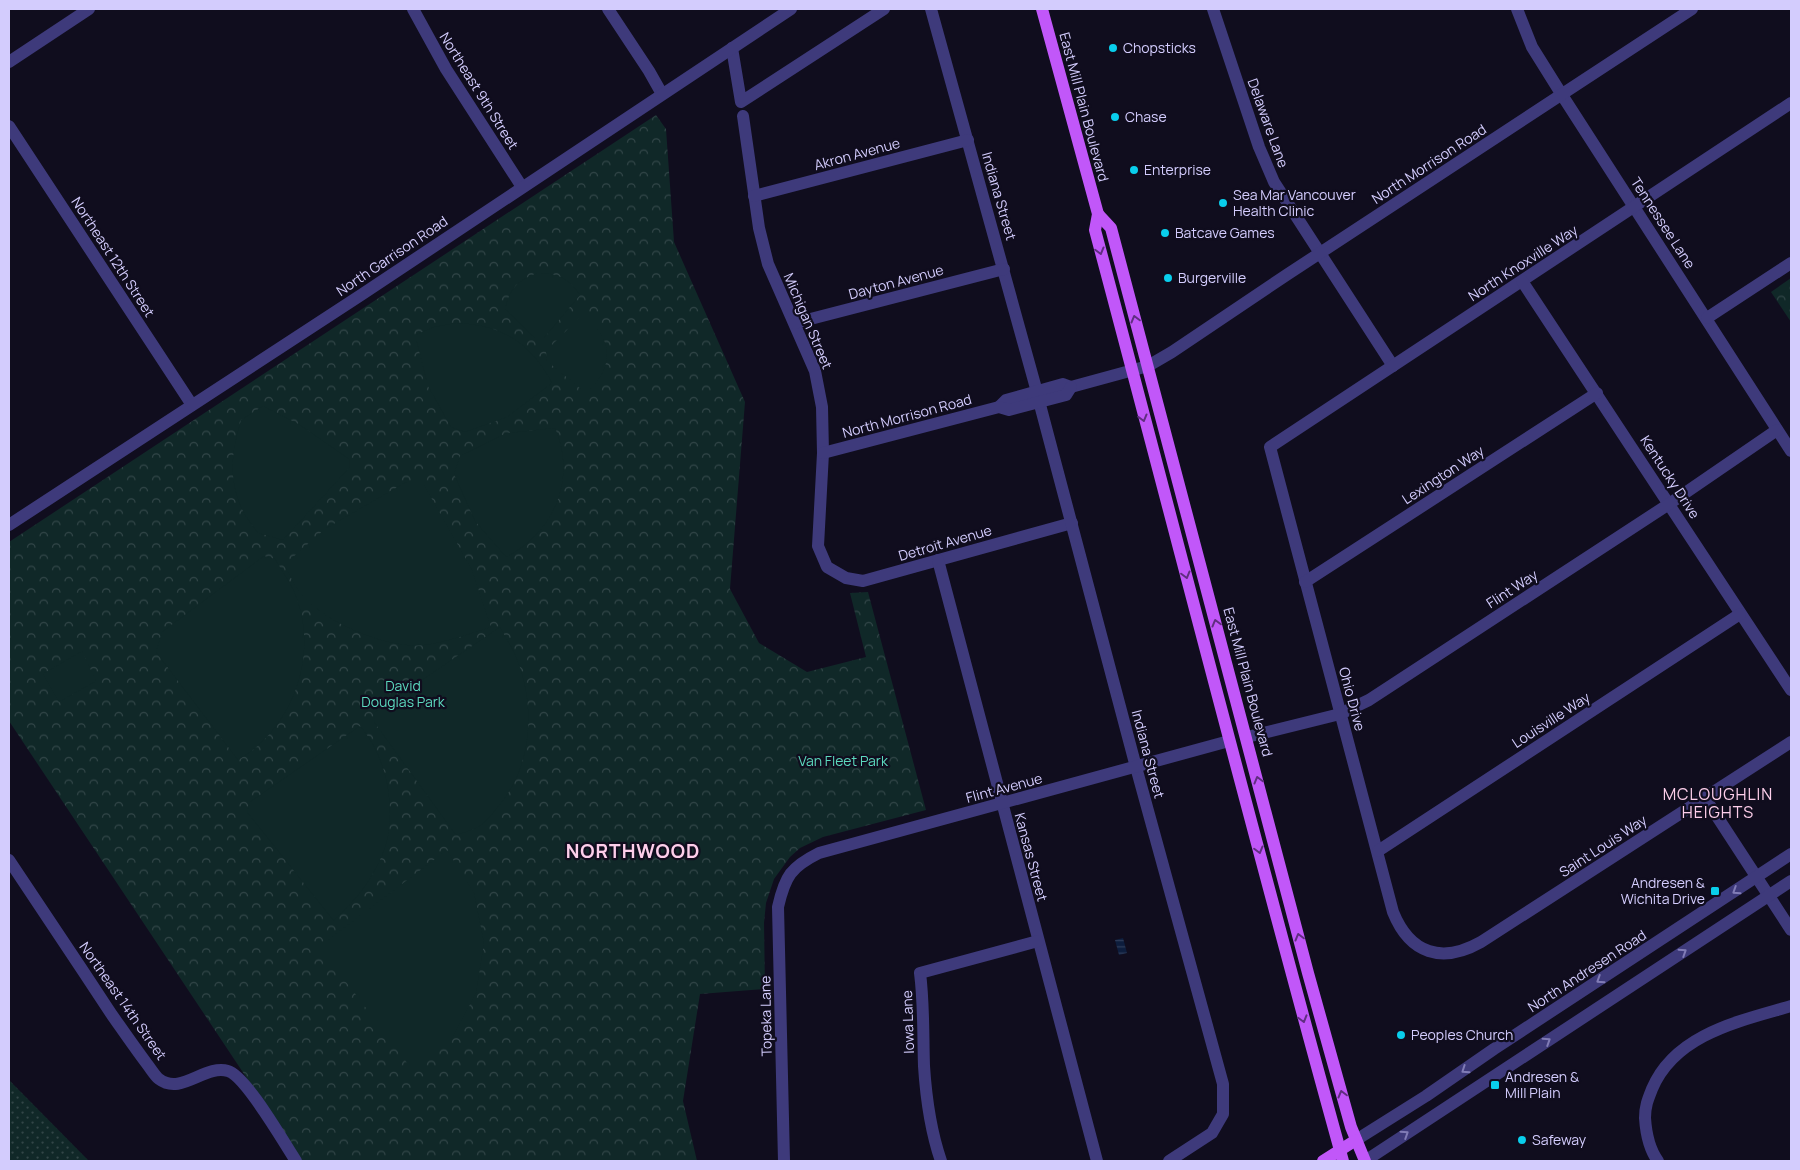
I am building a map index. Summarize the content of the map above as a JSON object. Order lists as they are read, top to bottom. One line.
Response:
{"streets":{"main road":["East Mill Plain Boulevard","North Andresen Road"],"street":["Northeast 9th Street","Delaware Lane","Akron Avenue","North Morrison Road","Indiana Street","Tennessee Lane","North Garrison Road","Northeast 12th Street","North Knoxville Way","Dayton Avenue","Michigan Street","Lexington Way","Kentucky Drive","Detroit Avenue","Flint Way","Ohio Drive","Louisville Way","Flint Avenue","Saint Louis Way","Kansas Street","Northeast 14th Street","Topeka Lane","Iowa Lane"]},"crossings":[["Northeast 9th Street","North Garrison Road"],["East Mill Plain Boulevard","North Morrison Road"],["East Mill Plain Boulevard","Flint Way"],["East Mill Plain Boulevard","Flint Avenue"],["East Mill Plain Boulevard","North Andresen Road"],["Delaware Lane","North Morrison Road"],["Delaware Lane","North Knoxville Way"],["Akron Avenue","Indiana Street"],["Akron Avenue","Michigan Street"],["North Morrison Road","Indiana Street"],["North Morrison Road","Tennessee Lane"],["North Morrison Road","Michigan Street"],["Indiana Street","Dayton Avenue"],["Indiana Street","Detroit Avenue"],["Indiana Street","Flint Avenue"],["Tennessee Lane","North Knoxville Way"],["Tennessee Lane","Flint Way"],["North Garrison Road","Northeast 12th Street"],["North Knoxville Way","Kentucky Drive"],["North Knoxville Way","Ohio Drive"],["Dayton Avenue","Michigan Street"],["Michigan Street","Detroit Avenue"],["Lexington Way","Kentucky Drive"],["Lexington Way","Ohio Drive"],["Kentucky Drive","Flint Way"],["Kentucky Drive","Louisville Way"],["Detroit Avenue","Kansas Street"],["Flint Way","Ohio Drive"],["Ohio Drive","Louisville Way"],["Ohio Drive","Saint Louis Way"],["Flint Avenue","Kansas Street"],["Flint Avenue","Topeka Lane"],["Kansas Street","Iowa Lane"]],"districts":["MCLOUGHLIN HEIGHTS","NORTHWOOD"],"parks":["David Douglas Park","Van Fleet Park"],"places":{"other":["Chopsticks","Chase","Enterprise","Sea Mar Vancouver Health Clinic","Batcave Games","Burgerville","Peoples Church","Safeway"],"transit":["Andresen & Wichita Drive","Andresen & Mill Plain"]}}
